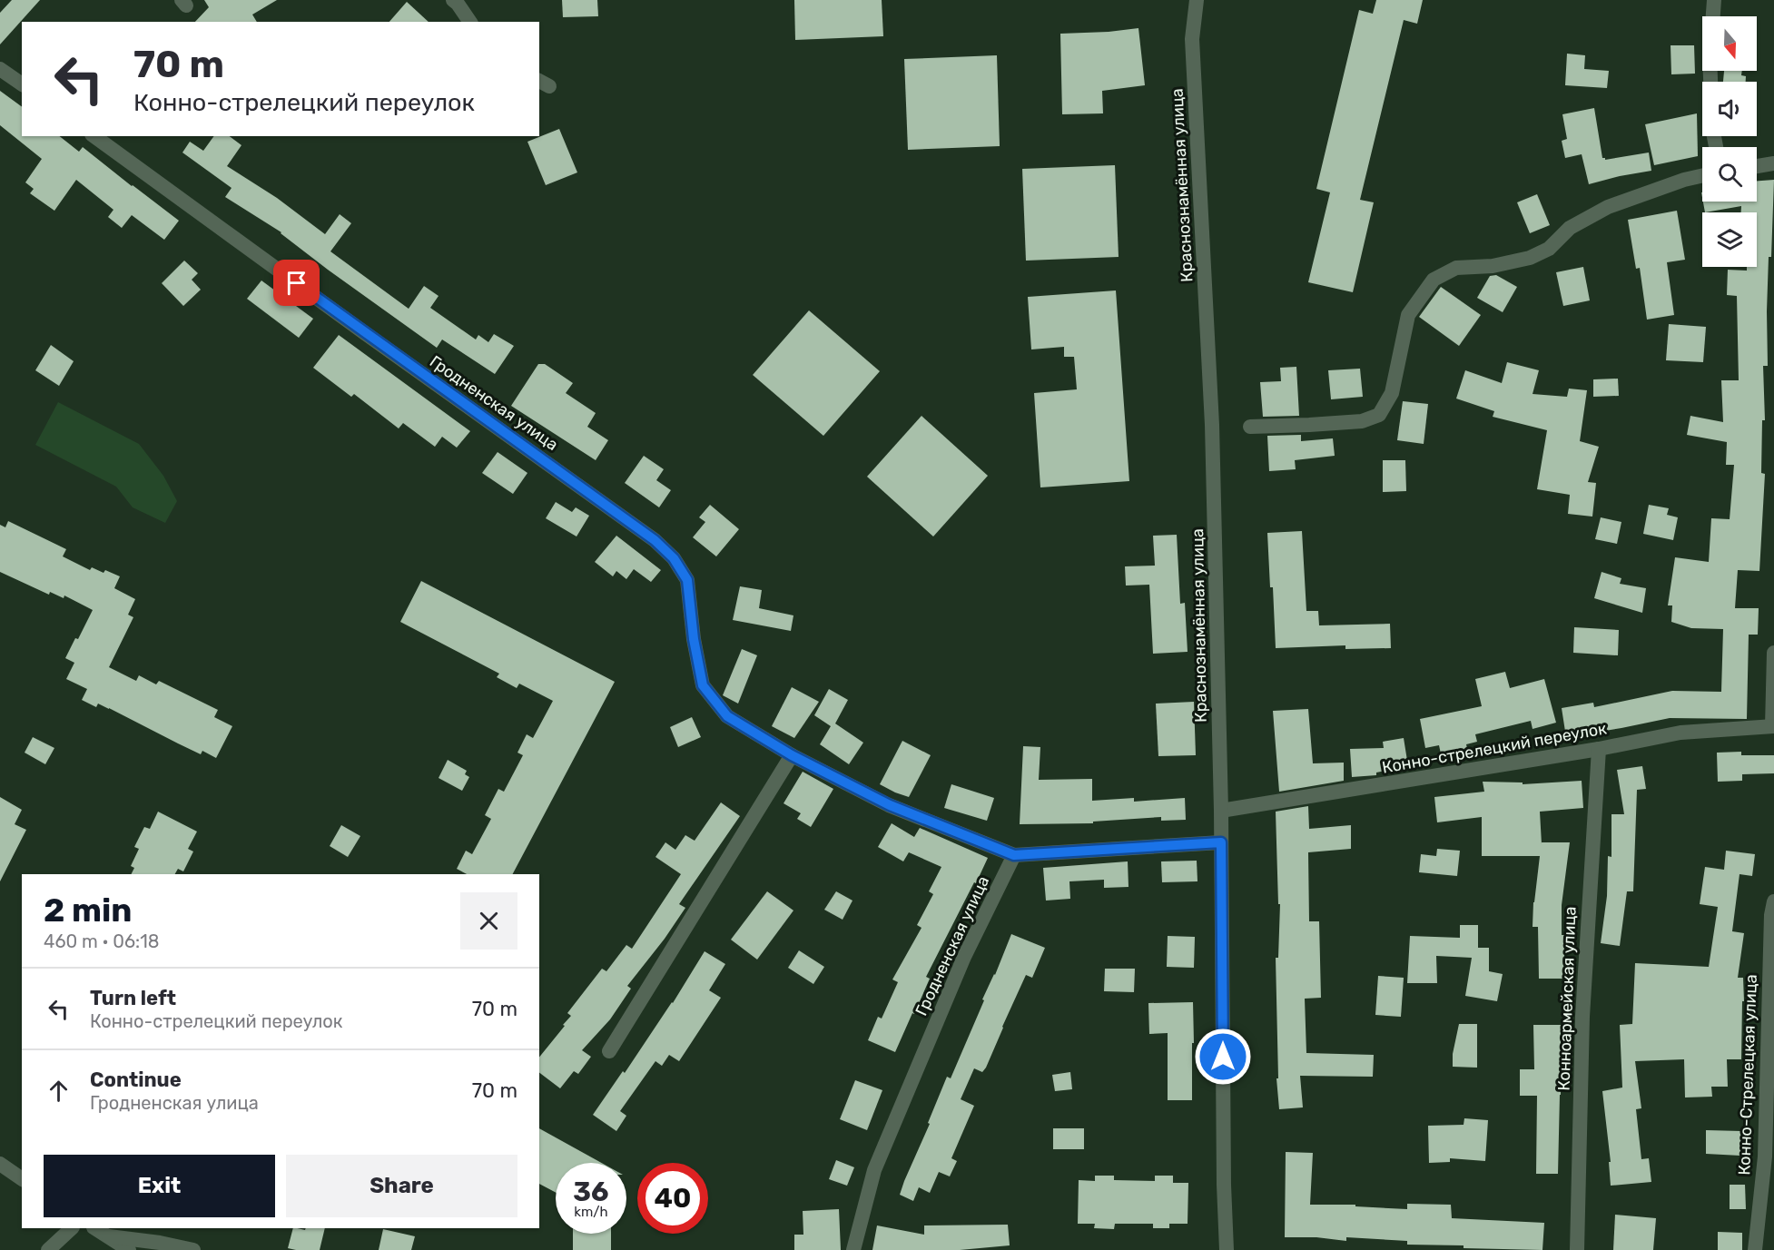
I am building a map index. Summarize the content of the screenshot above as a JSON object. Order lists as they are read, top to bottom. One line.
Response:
{"streets":{"street":["Краснознамённая улица","Гродненская улица","Конно-стрелецкий переулок","Конноармейская улица","Конно-Стрелецкая улица"]},"crossings":[["Краснознамённая улица","Конно-стрелецкий переулок"],["Конно-стрелецкий переулок","Конноармейская улица"]],"north":"bottom","page":{"turn":["70 m","Конно-стрелецкий переулок"],"heading":["2 min","460 m · 06:18"],"list":[{"name":"Turn left","note":"Конно-стрелецкий переулок","value":"70 m"},{"name":"Continue","note":"Гродненская улица","value":"70 m"}],"buttons":["Exit","Share"],"speed":"36 km/h","limit":"40"}}
